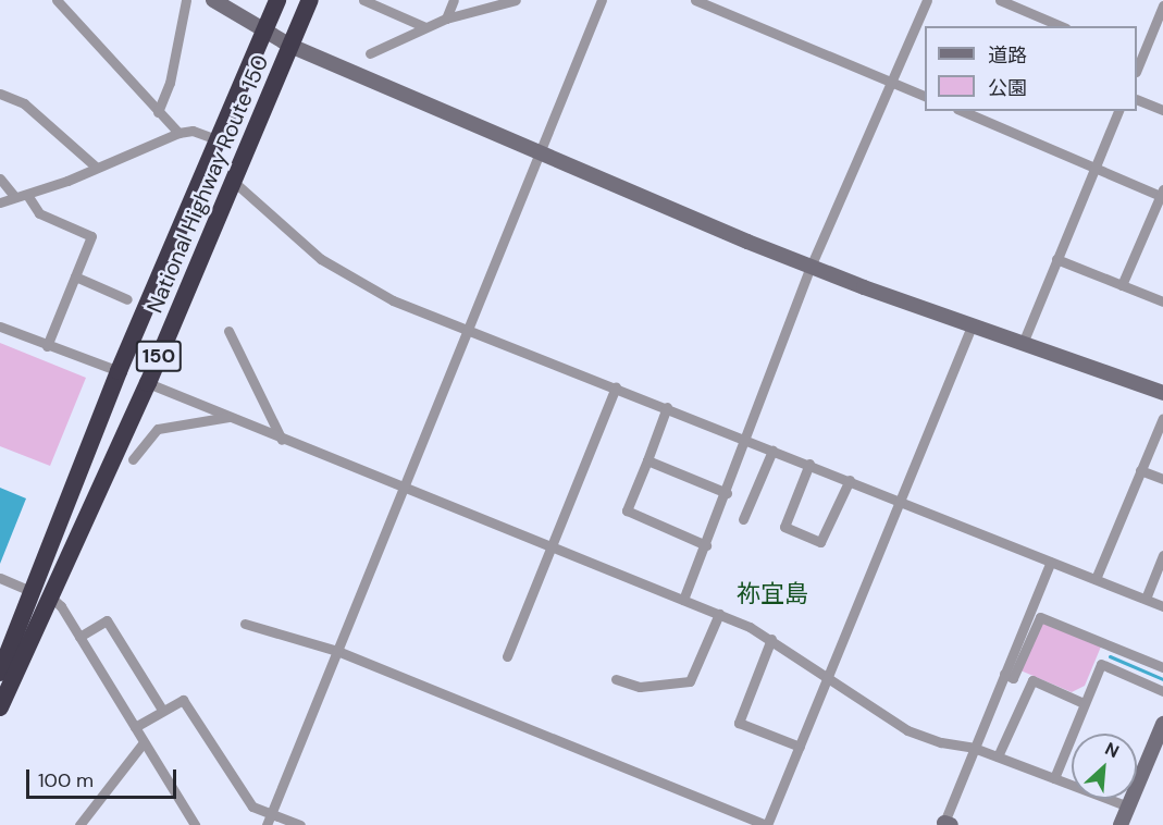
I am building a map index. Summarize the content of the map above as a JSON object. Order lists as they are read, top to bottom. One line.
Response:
{"streets":{"highway":["National Highway Route 150","150"]},"districts":["祢宜島"],"legend":["道路","公園"],"scale_bar":"100 m","north":"top right"}
